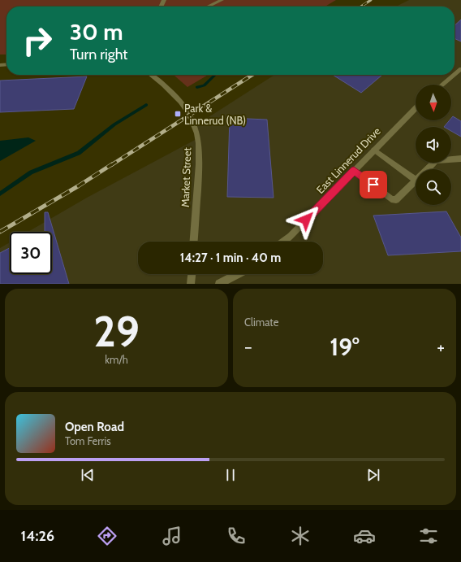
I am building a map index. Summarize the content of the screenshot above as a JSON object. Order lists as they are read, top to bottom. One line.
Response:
{"streets":{"street":["East Linnerud Drive","Market Street"]},"places":{"transit":["Park & Linnerud (NB)"]},"north":"bottom","page":{"turn":["30 m","Turn right"],"limit":"30","trip":"14:27 · 1 min · 40 m","tile":[["29","km/h"],"Climate"],"heat":["−","19°","+"],"song":["Open Road","Tom Ferris"],"tabs":"14:26"}}
